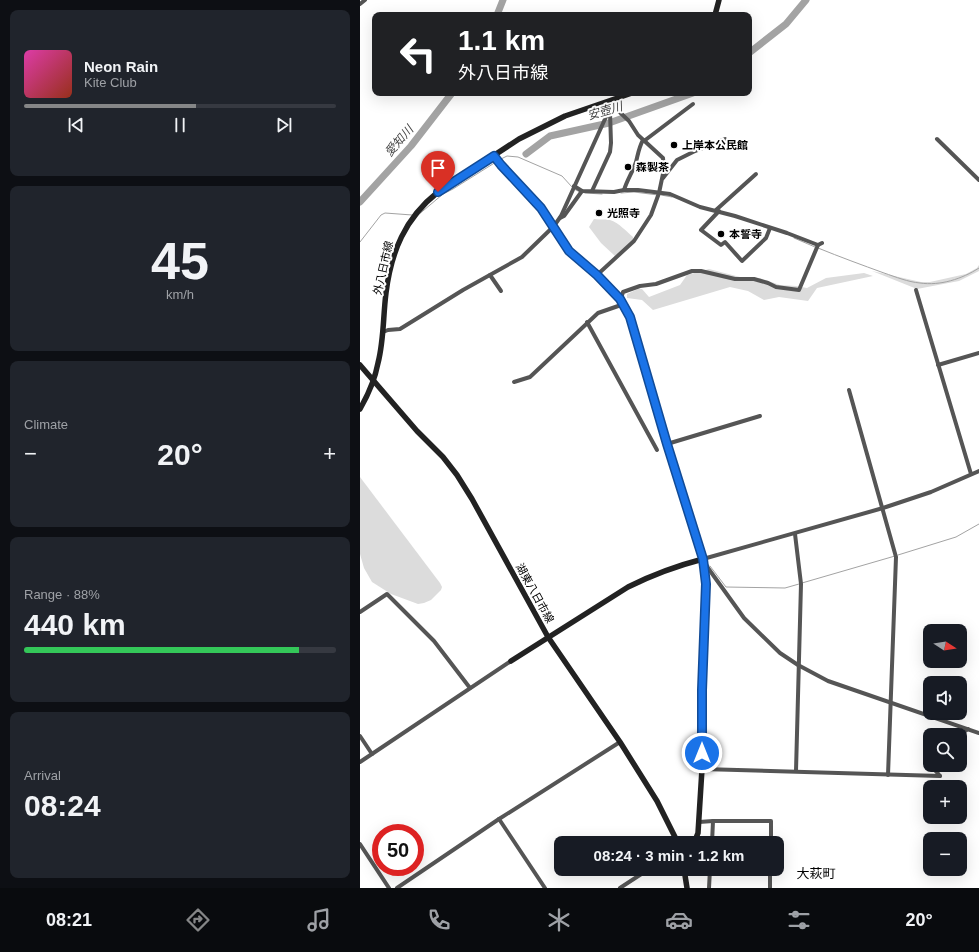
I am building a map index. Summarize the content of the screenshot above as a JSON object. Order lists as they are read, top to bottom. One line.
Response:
{"streets":{"main road":["外八日市線","湖東八日市線"]},"crossings":[["外八日市線","湖東八日市線"]],"districts":["大萩町"],"water":["安壺川","愛知川"],"places":["上岸本公民館","森製茶","光照寺","本誓寺"],"north":"right","page":{"turn":["1.1 km","外八日市線"],"song":["Neon Rain","Kite Club"],"tile":[["45","km/h"],"Climate",["Range · 88%","440 km"],["Arrival","08:24"]],"heat":["−","20°","+"],"map_buttons":["+","−"],"limit":"50","trip":"08:24 · 3 min · 1.2 km","tabs":["08:21","20°"]}}
